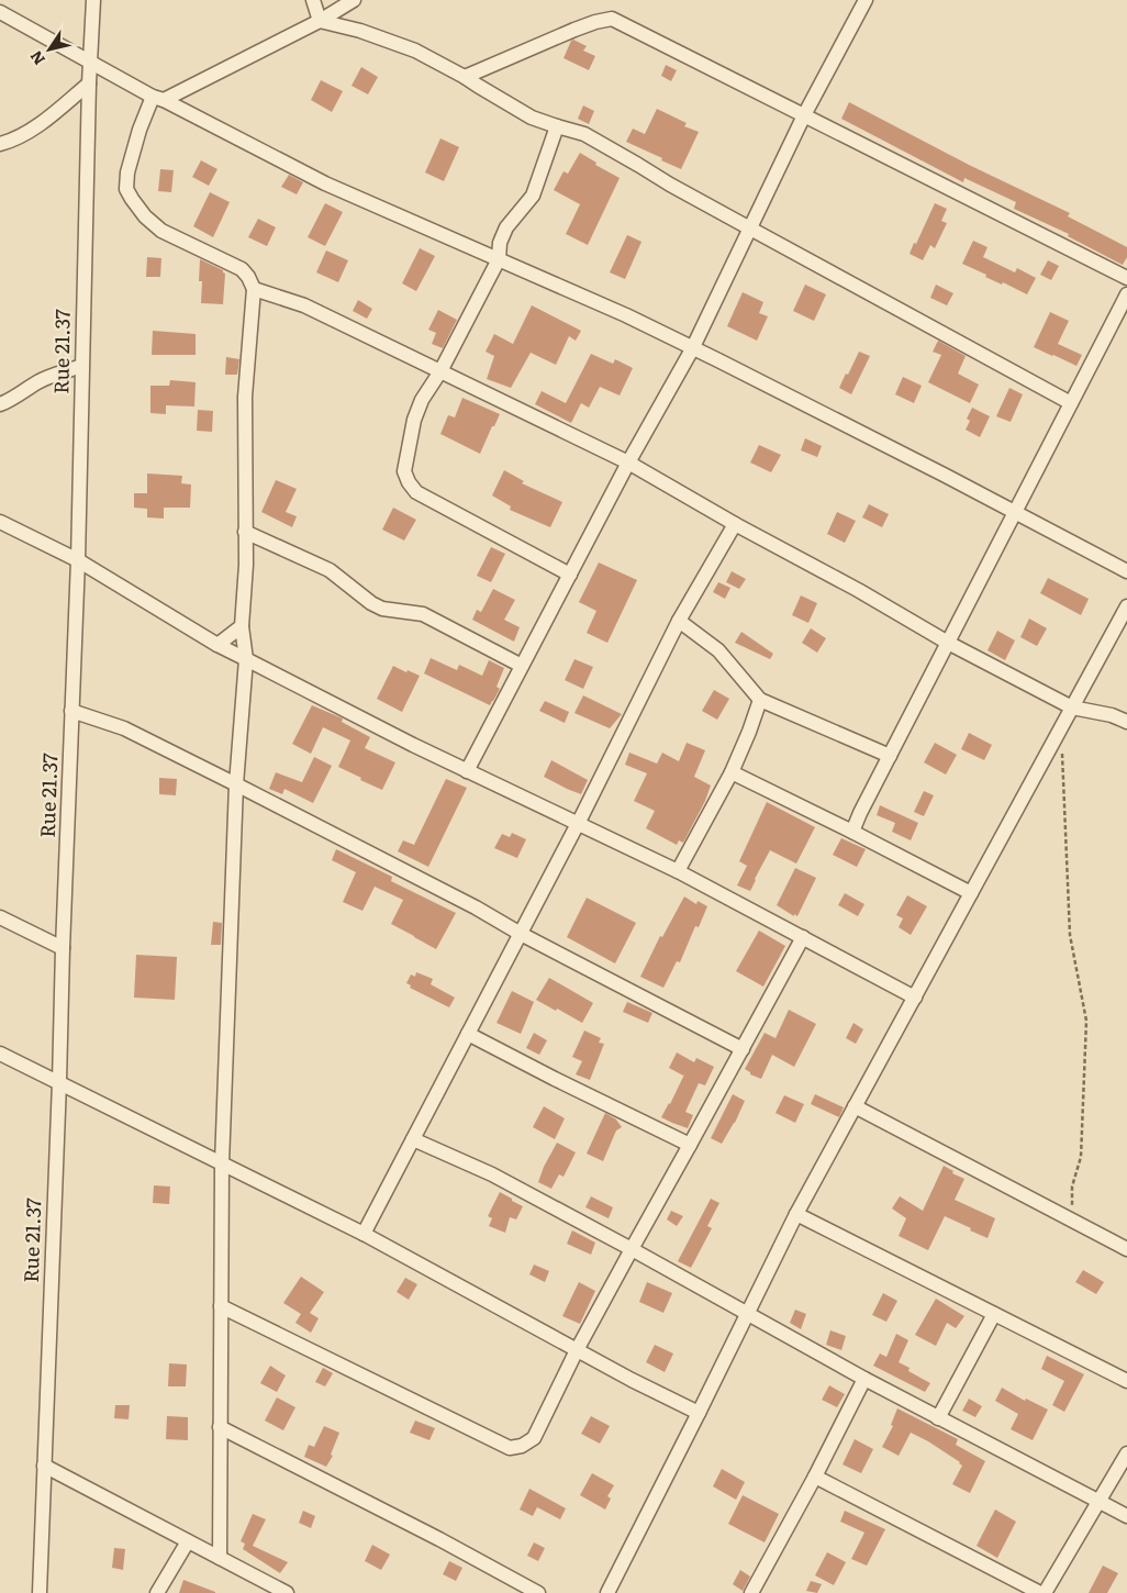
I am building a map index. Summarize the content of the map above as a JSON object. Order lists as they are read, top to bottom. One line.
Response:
{"streets":{"street":["Rue 21.37"]},"north":"bottom left"}
